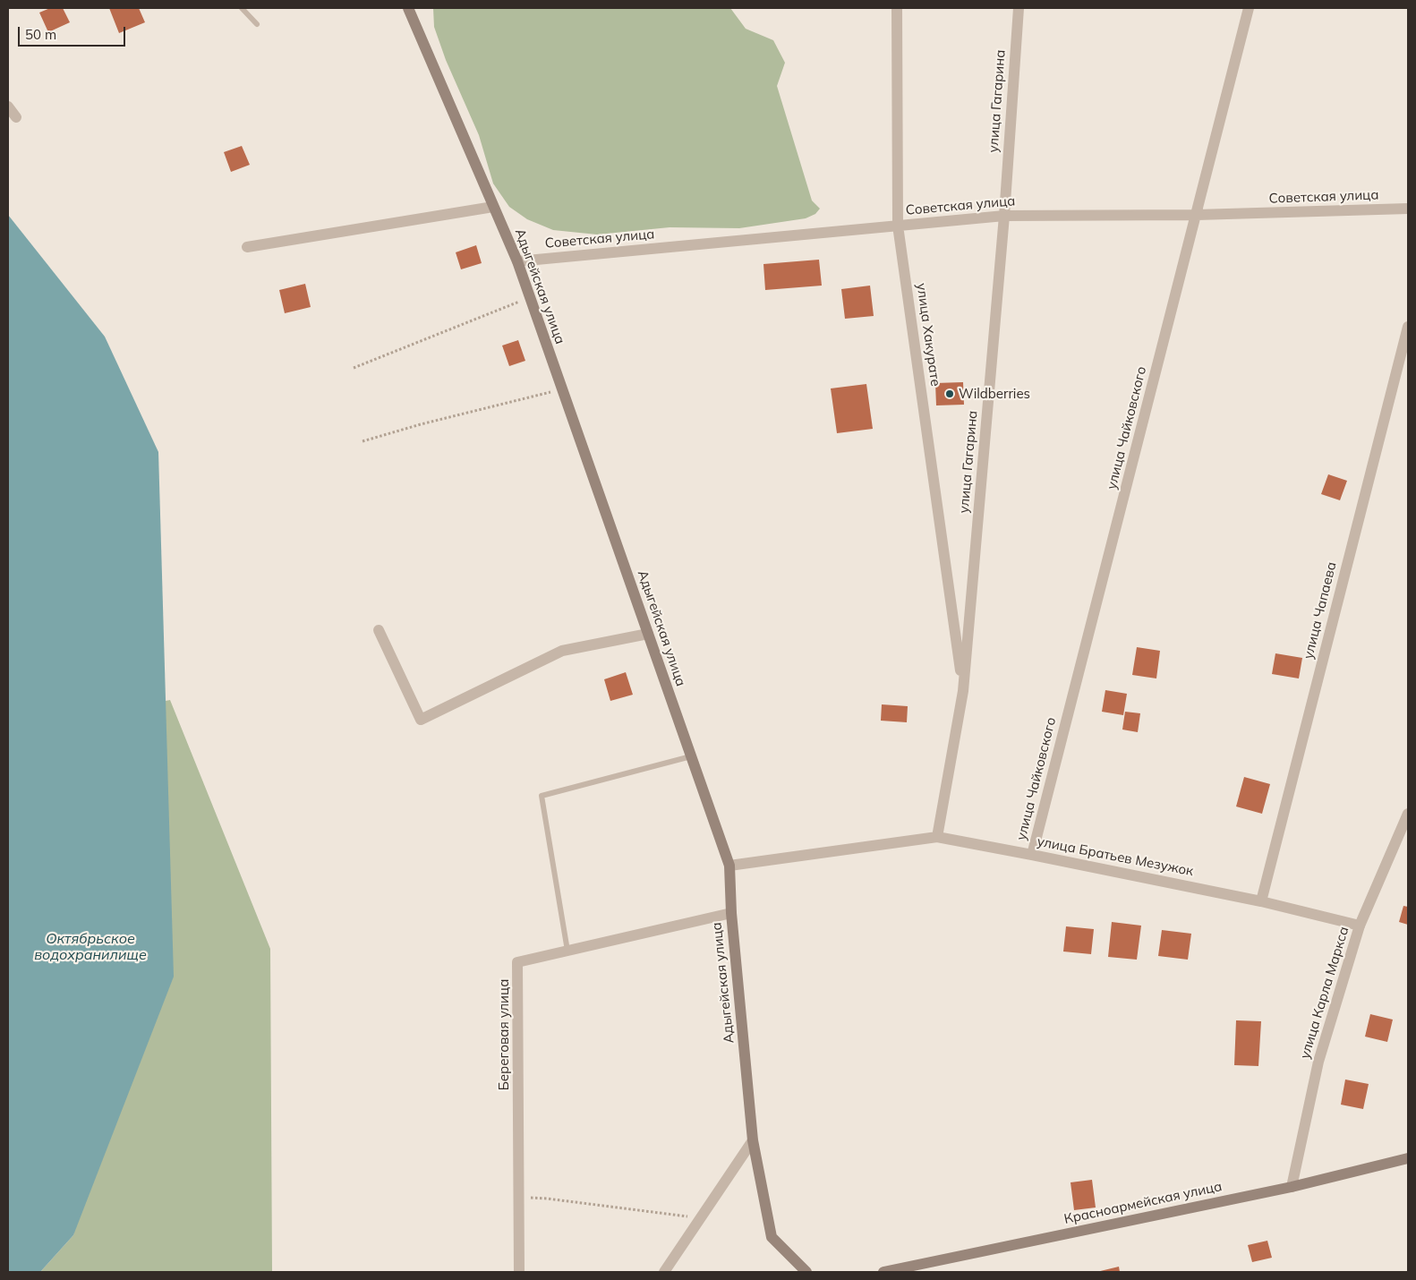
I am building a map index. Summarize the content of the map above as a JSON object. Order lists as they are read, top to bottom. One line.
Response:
{"streets":{"main road":["Адыгейская улица","Красноармейская улица"],"street":["улица Гагарина","Советская улица","улица Хакурате","улица Чайковского","улица Чапаева","улица Братьев Мезужок","улица Карла Маркса","Береговая улица"]},"crossings":[["улица Гагарина","Советская улица"],["улица Гагарина","улица Хакурате"],["улица Гагарина","улица Братьев Мезужок"],["Советская улица","Адыгейская улица"],["Советская улица","улица Хакурате"],["Советская улица","улица Чайковского"],["Адыгейская улица","улица Братьев Мезужок"],["Адыгейская улица","Береговая улица"],["улица Чайковского","улица Братьев Мезужок"],["улица Чапаева","улица Братьев Мезужок"],["улица Братьев Мезужок","улица Карла Маркса"],["улица Карла Маркса","Красноармейская улица"]],"water":["Октябрьское водохранилище"],"places":["Wildberries"],"scale_bar":"50 m"}
